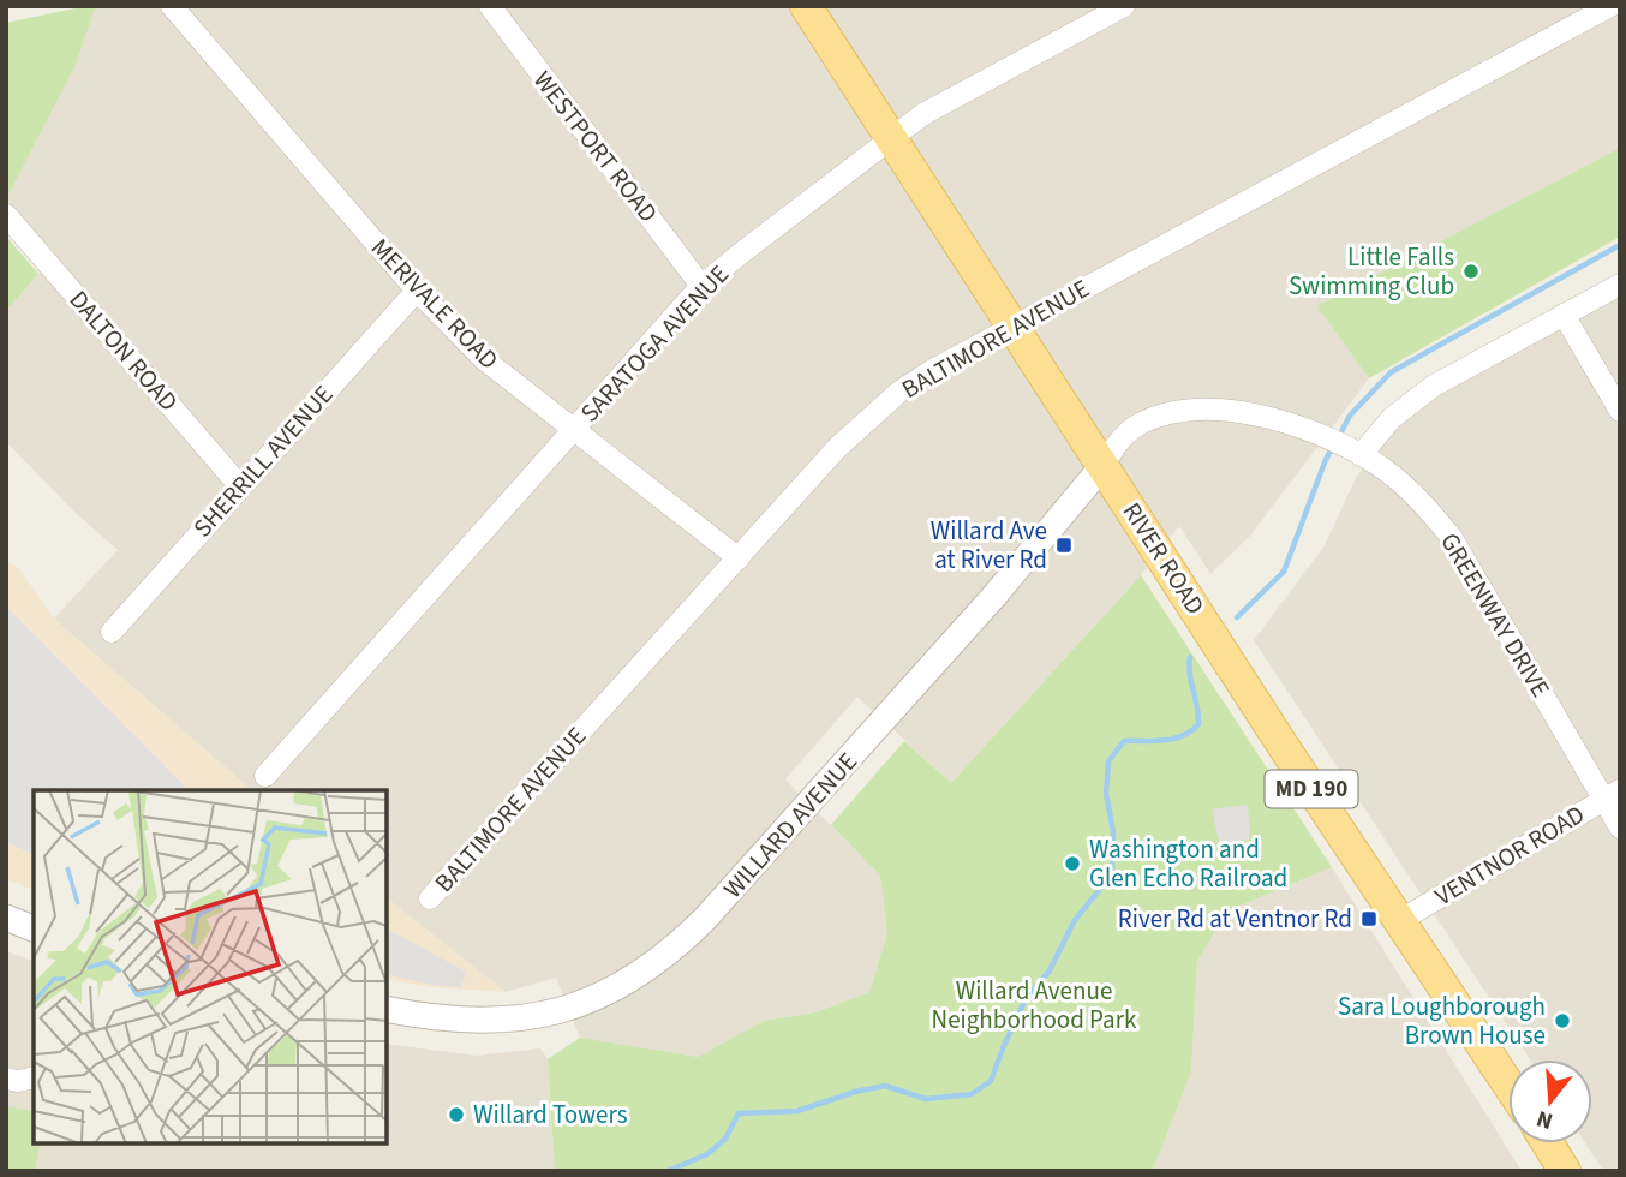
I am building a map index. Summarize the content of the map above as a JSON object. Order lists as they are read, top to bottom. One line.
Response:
{"streets":{"main road":["RIVER ROAD","MD 190"],"street":["WESTPORT ROAD","MERIVALE ROAD","BALTIMORE AVENUE","SARATOGA AVENUE","DALTON ROAD","SHERRILL AVENUE","GREENWAY DRIVE","WILLARD AVENUE","VENTNOR ROAD"]},"crossings":[["WESTPORT ROAD","SARATOGA AVENUE"],["MERIVALE ROAD","BALTIMORE AVENUE"],["MERIVALE ROAD","SARATOGA AVENUE"],["MERIVALE ROAD","SHERRILL AVENUE"],["BALTIMORE AVENUE","RIVER ROAD"],["SARATOGA AVENUE","RIVER ROAD"],["DALTON ROAD","SHERRILL AVENUE"],["RIVER ROAD","GREENWAY DRIVE"],["RIVER ROAD","WILLARD AVENUE"],["RIVER ROAD","VENTNOR ROAD"],["GREENWAY DRIVE","WILLARD AVENUE"],["GREENWAY DRIVE","VENTNOR ROAD"]],"parks":["Willard Avenue Neighborhood Park"],"places":{"other":["Little Falls Swimming Club","Washington and Glen Echo Railroad","Sara Loughborough Brown House","Willard Towers"],"transit":["Willard Ave at River Rd","River Rd at Ventnor Rd"]},"north":"bottom"}
